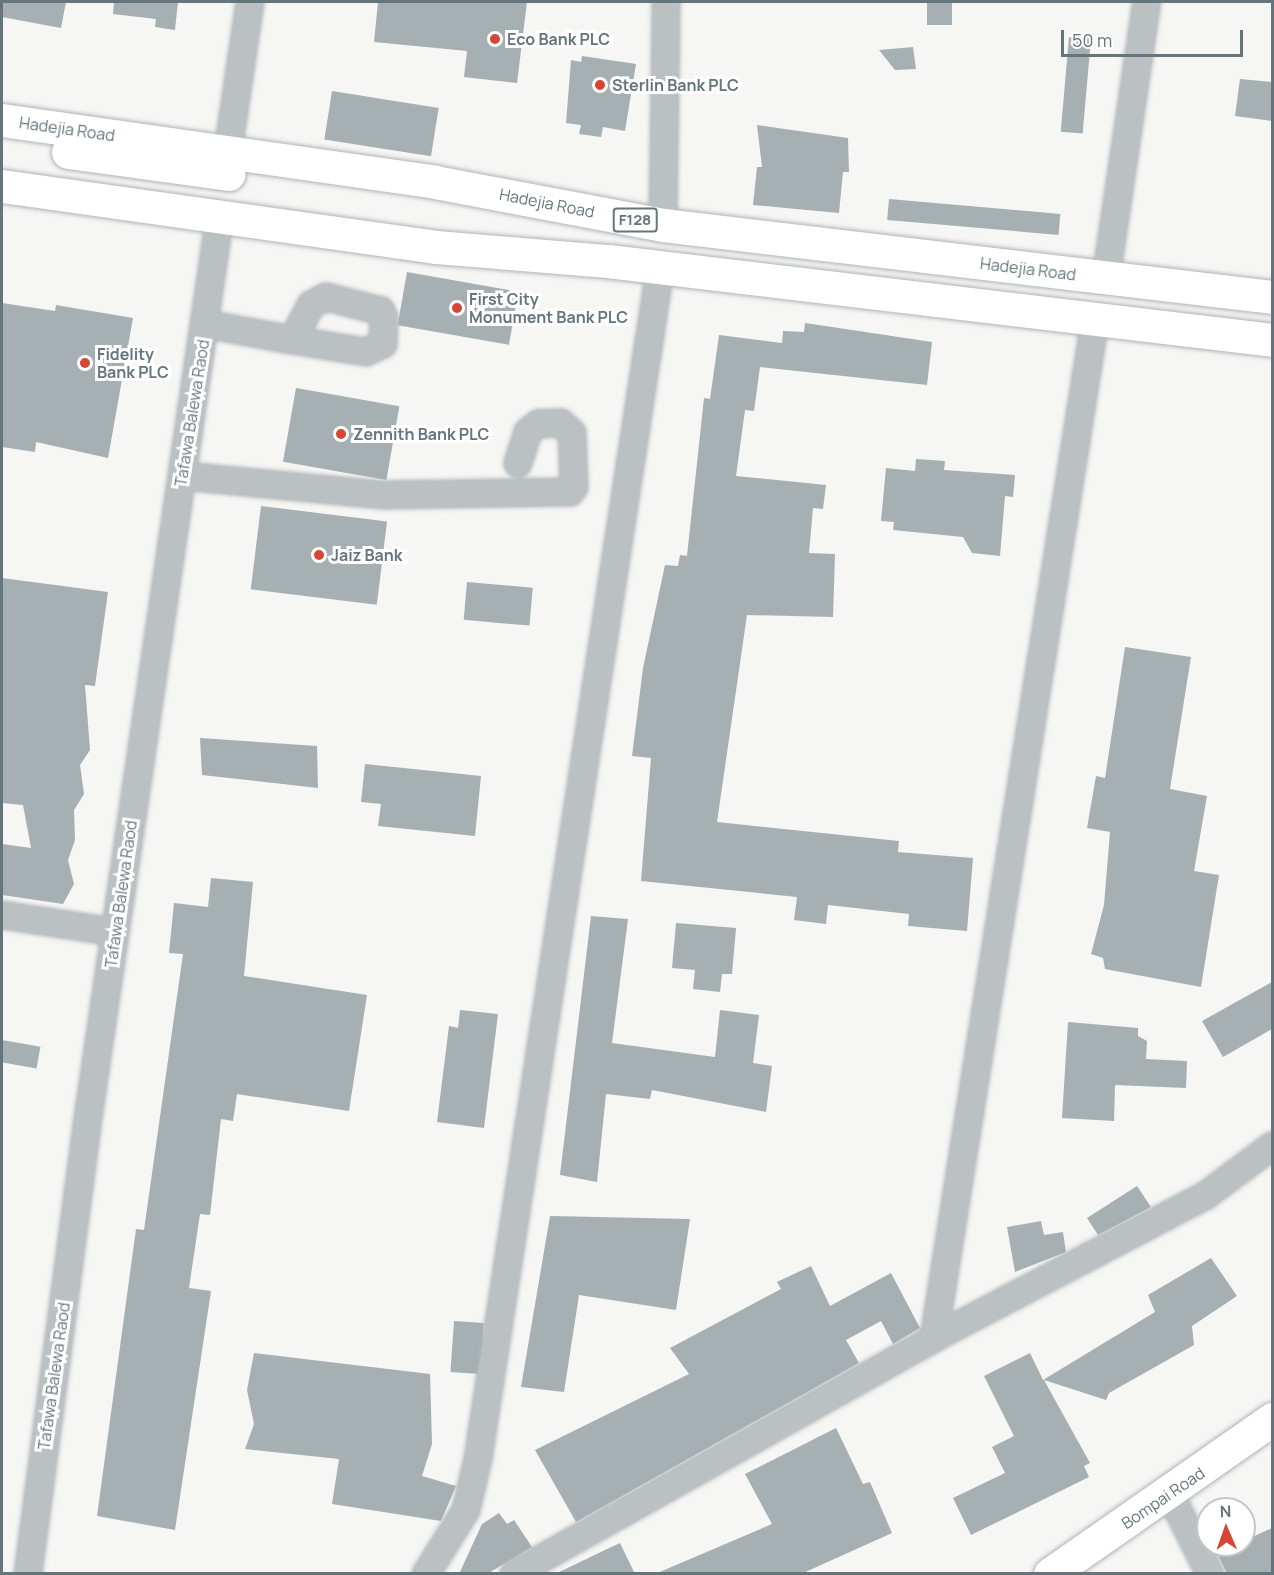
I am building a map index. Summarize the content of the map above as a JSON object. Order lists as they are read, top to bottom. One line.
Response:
{"streets":{"main road":["Hadejia Road","F128","Bompai Road"],"lane":["Tafawa Balewa Raod"]},"places":["Eco Bank PLC","Sterlin Bank PLC","First City Monument Bank PLC","Fidelity Bank PLC","Zennith Bank PLC","Jaiz Bank"],"scale_bar":"50 m","north":"top"}
